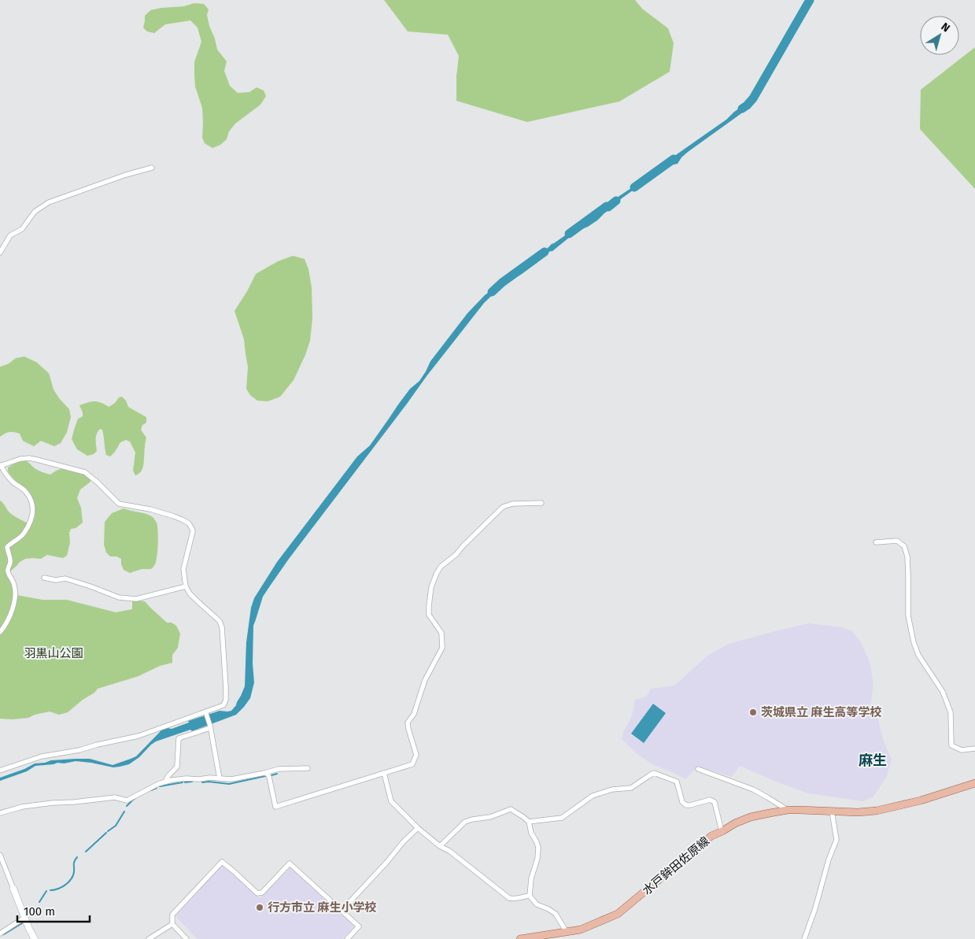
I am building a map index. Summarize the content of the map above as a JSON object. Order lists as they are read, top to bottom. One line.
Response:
{"streets":{"main road":["水戸鉾田佐原線"]},"districts":["麻生"],"parks":["羽黒山公園"],"places":["茨城県立 麻生高等学校","行方市立 麻生小学校"],"scale_bar":"100 m","north":"top right"}
